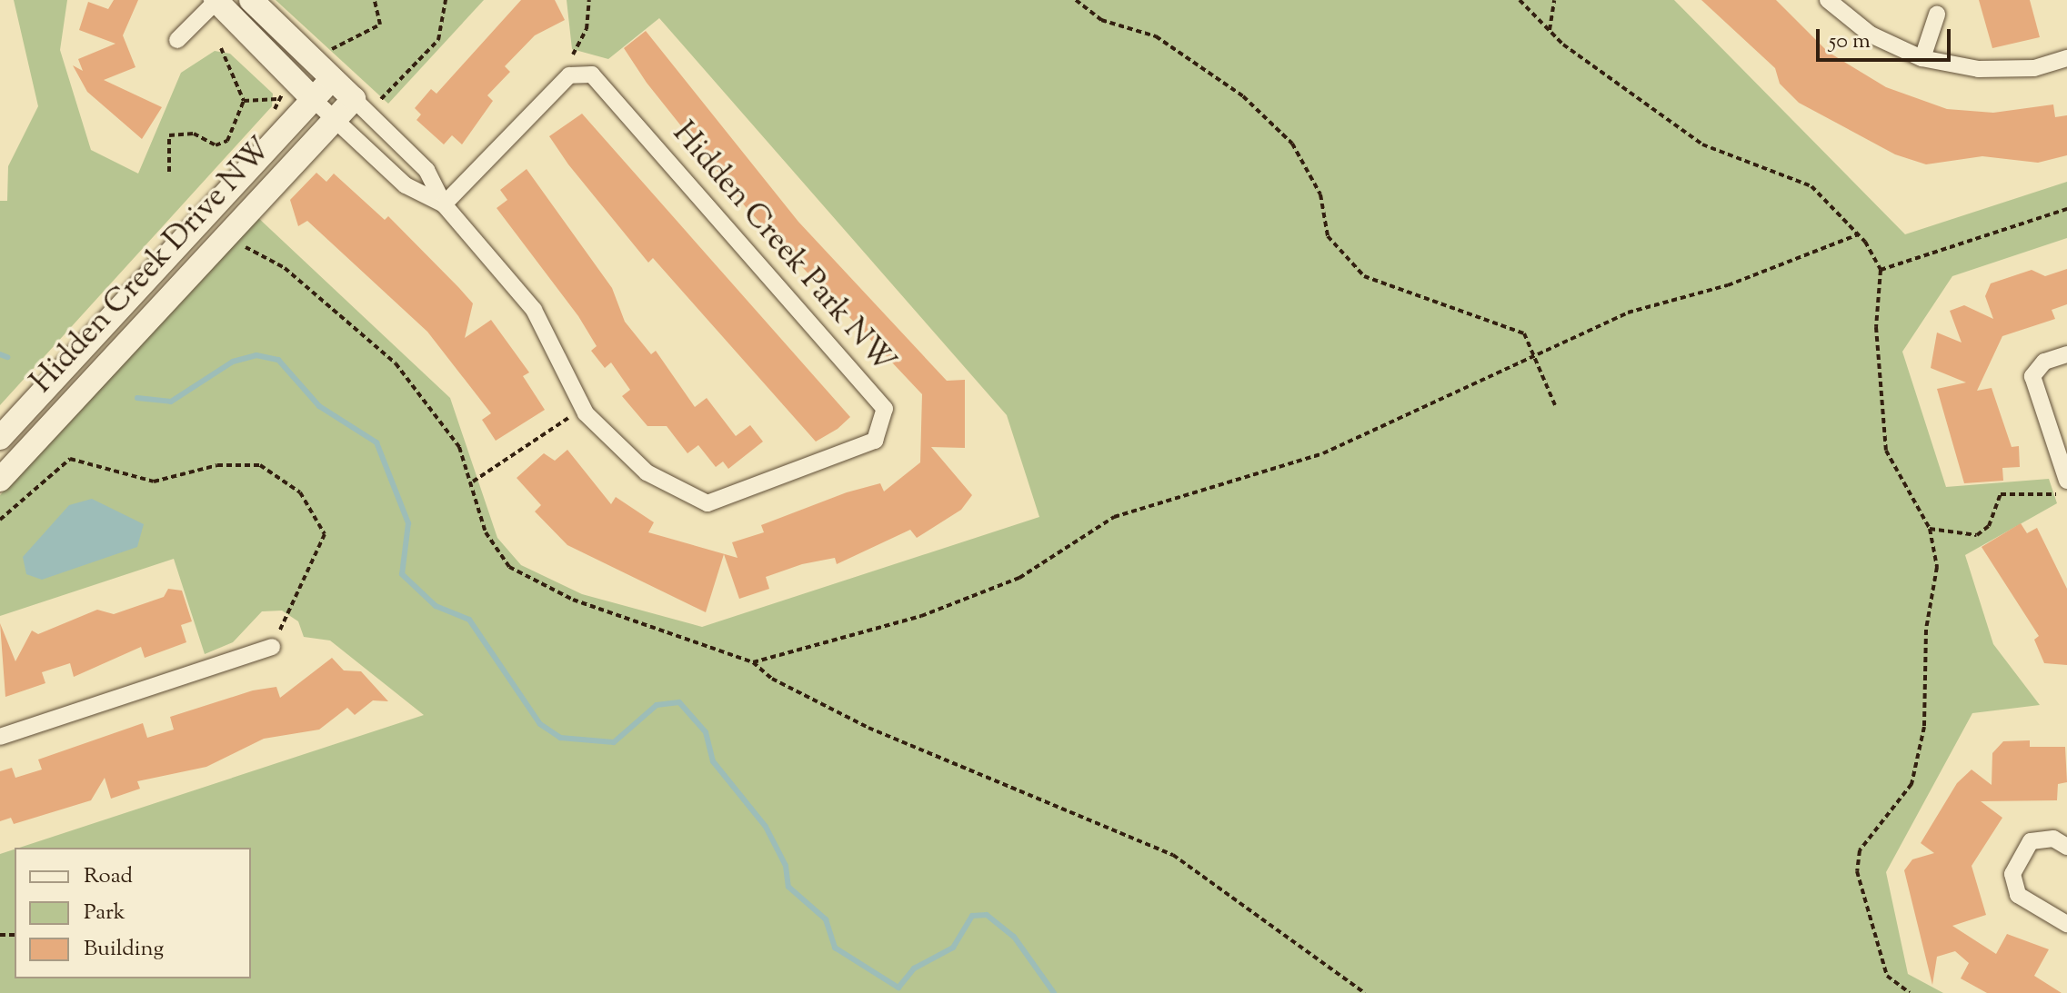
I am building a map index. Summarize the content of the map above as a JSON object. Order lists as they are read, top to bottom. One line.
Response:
{"streets":{"street":["Hidden Creek Park NW","Hidden Creek Drive NW"]},"legend":["Road","Park","Building"],"scale_bar":"50 m"}
